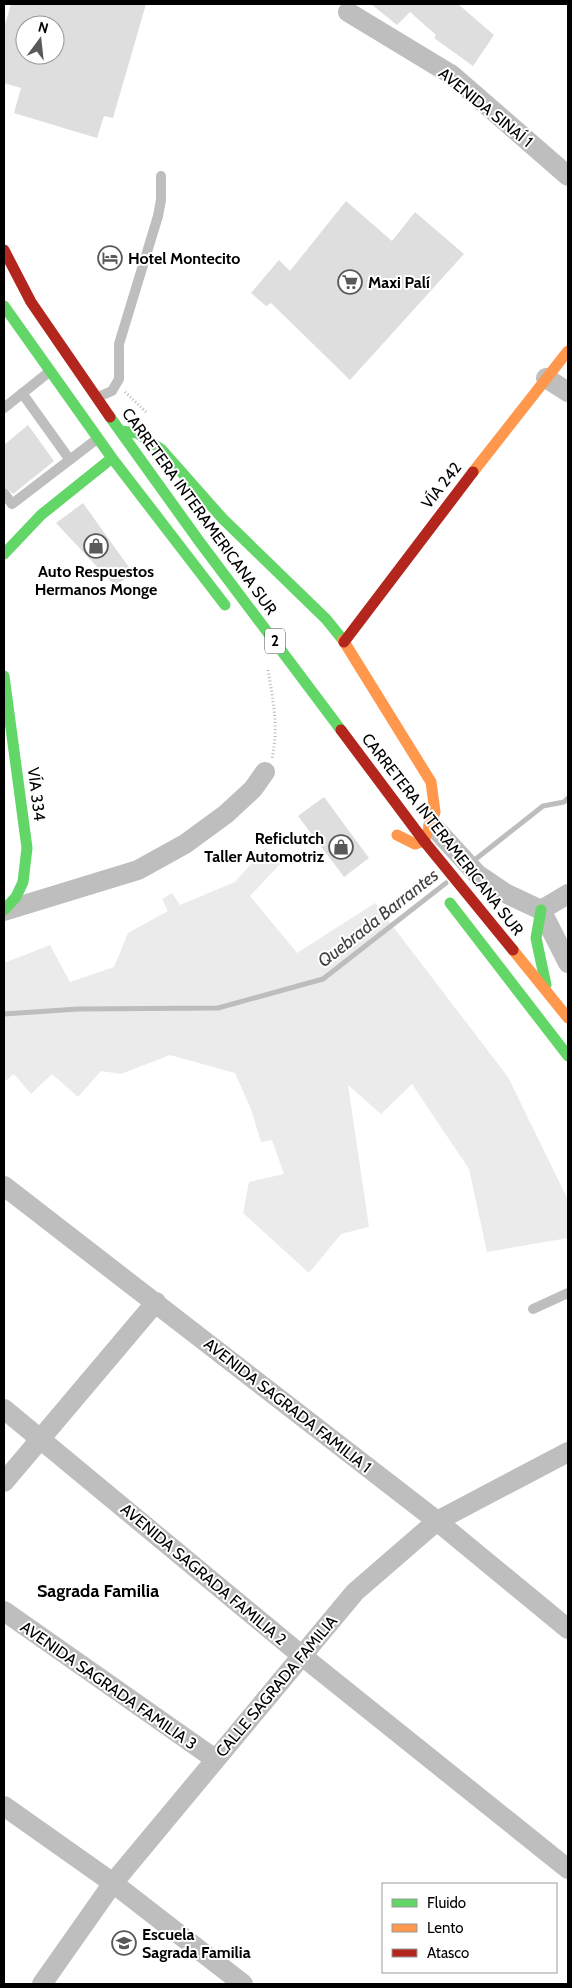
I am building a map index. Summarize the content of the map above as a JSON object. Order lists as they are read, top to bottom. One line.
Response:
{"streets":{"main road":["VÍA 242","CARRETERA INTERAMERICANA SUR","2","VÍA 334"],"street":["AVENIDA SINAÍ 1","AVENIDA SAGRADA FAMILIA 1","AVENIDA SAGRADA FAMILIA 2","AVENIDA SAGRADA FAMILIA 3","CALLE SAGRADA FAMILIA"]},"crossings":[["AVENIDA SAGRADA FAMILIA 1","CALLE SAGRADA FAMILIA"],["AVENIDA SAGRADA FAMILIA 2","CALLE SAGRADA FAMILIA"],["AVENIDA SAGRADA FAMILIA 3","CALLE SAGRADA FAMILIA"]],"districts":["Sagrada Familia"],"water":["Quebrada Barrantes"],"places":{"hotel":["Hotel Montecito"],"supermarket":["Maxi Palí"],"shop":["Auto Respuestos Hermanos Monge","Reficlutch Taller Automotriz"],"school or university":["Escuela Sagrada Familia"]},"legend":["Fluido","Lento","Atasco"],"north":"top"}
